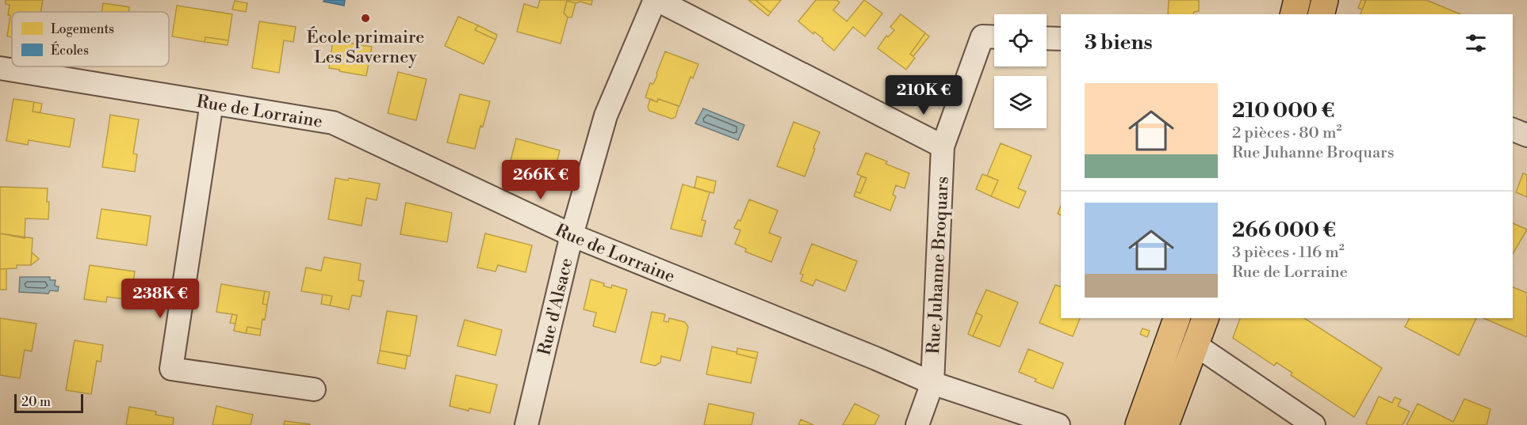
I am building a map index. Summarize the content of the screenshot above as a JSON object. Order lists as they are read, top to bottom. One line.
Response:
{"streets":{"street":["Rue de Lorraine","Rue Juhanne Broquars","Rue d'Alsace"]},"crossings":[["Rue de Lorraine","Rue Juhanne Broquars"],["Rue de Lorraine","Rue d'Alsace"]],"places":["École primaire Les Saverney"],"legend":["Logements","Écoles"],"scale_bar":"20 m","page":{"heading":"3 biens","list":[{"name":"210 000 €","note":"2 pièces · 80 m² · Rue Juhanne Broquars"},{"name":"266 000 €","note":"3 pièces · 116 m² · Rue de Lorraine"}],"price":["210K €","266K €","238K €"],"scale":"20 m"}}
